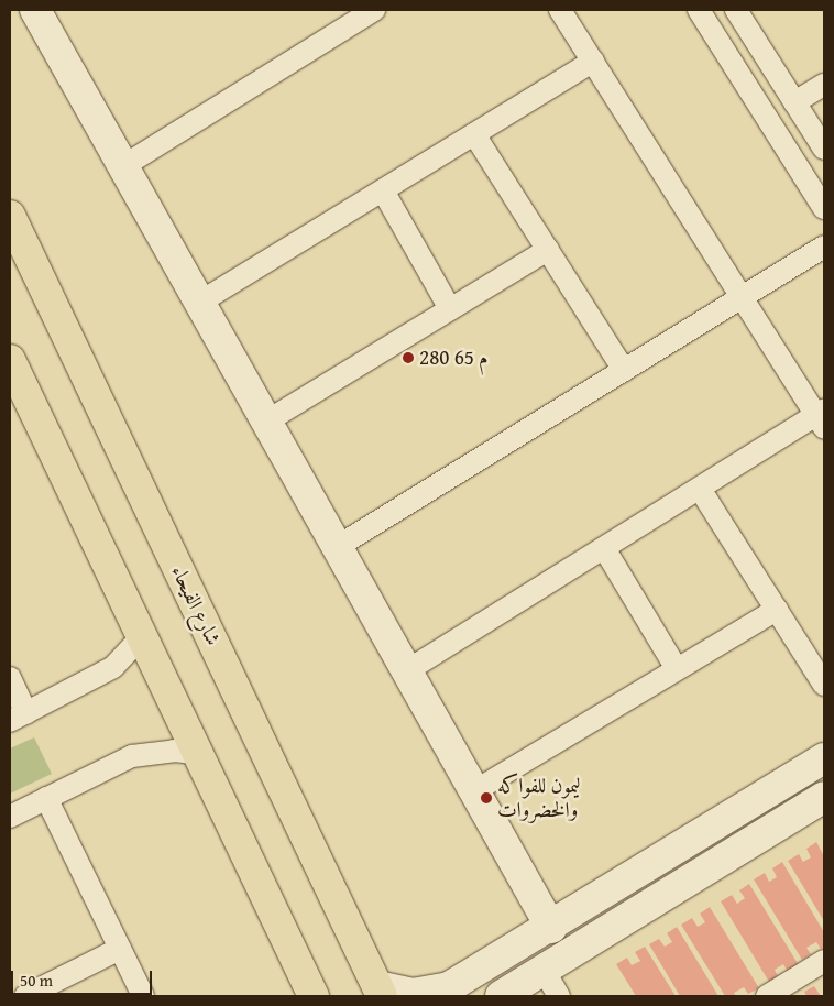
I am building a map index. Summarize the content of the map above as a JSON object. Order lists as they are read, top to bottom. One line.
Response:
{"streets":{"highway":["شارع الفيحاء"]},"places":["280 م 65","ليمون للفواكه والخضروات"],"scale_bar":"50 m"}
